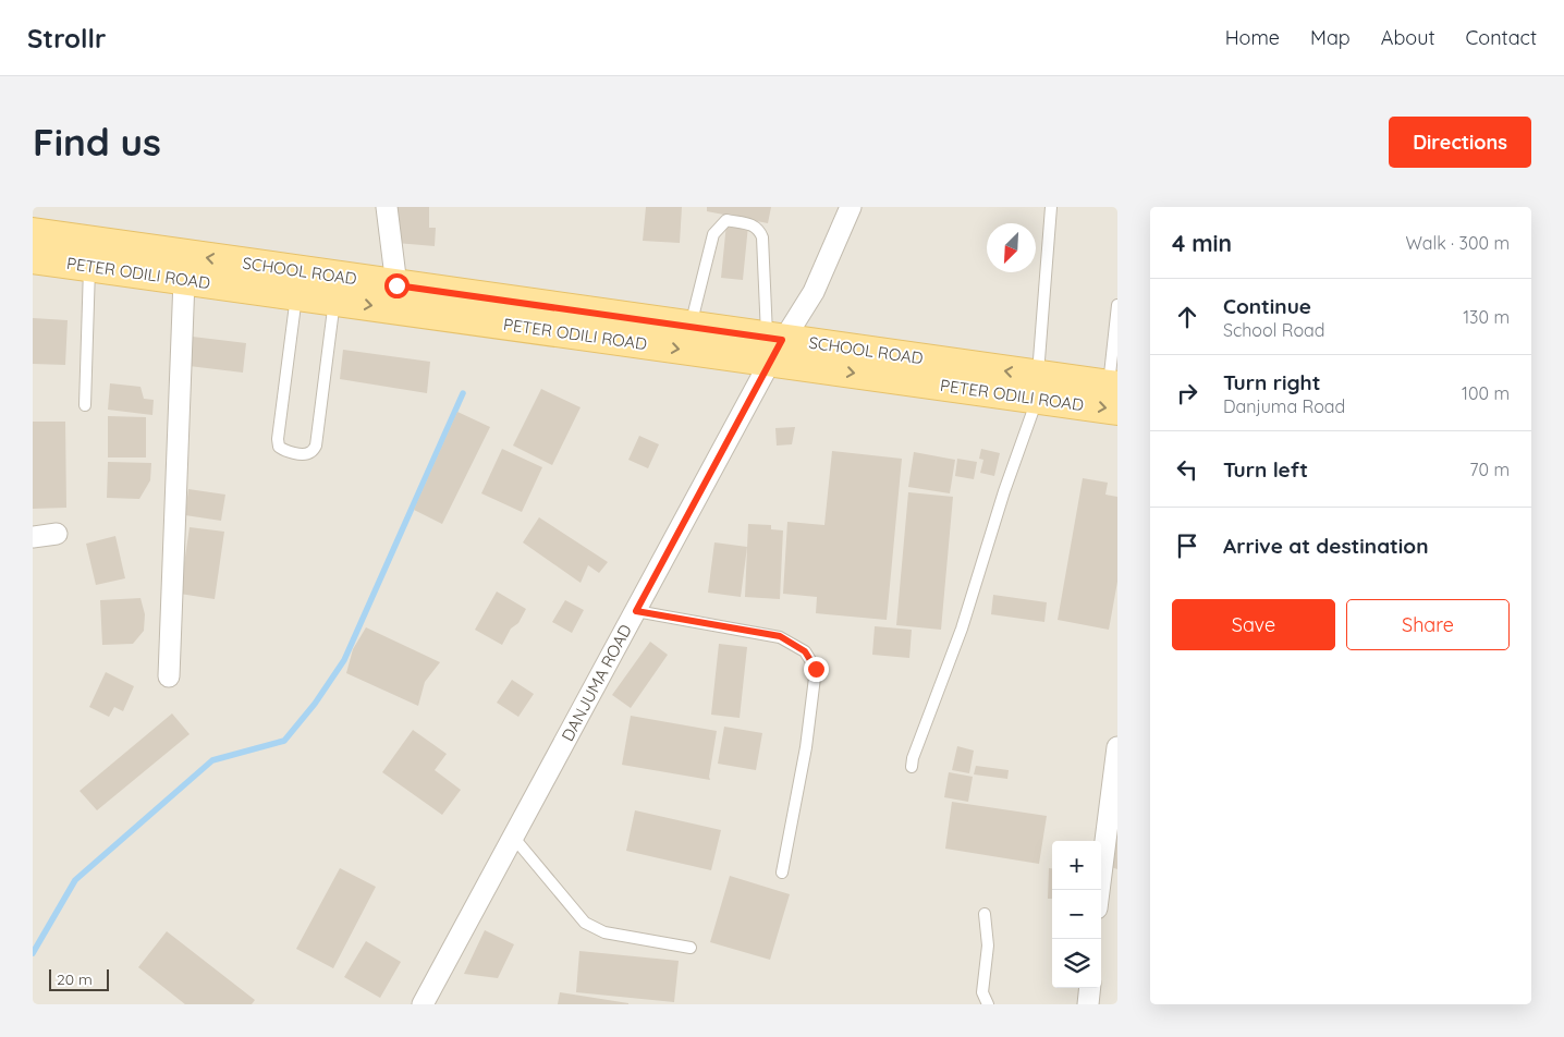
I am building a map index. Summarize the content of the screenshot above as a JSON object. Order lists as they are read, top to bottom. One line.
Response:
{"streets":{"main road":["SCHOOL ROAD","PETER ODILI ROAD"],"street":["DANJUMA ROAD"]},"crossings":[["SCHOOL ROAD","PETER ODILI ROAD"],["SCHOOL ROAD","DANJUMA ROAD"],["PETER ODILI ROAD","DANJUMA ROAD"]],"one_way":["PETER ODILI ROAD"],"scale_bar":"20 m","north":"bottom left","page":{"header":"Strollr","nav":["Home","Map","About","Contact"],"buttons":["Directions",["Save","Share"]],"title":"Find us","heading":["4 min","Walk · 300 m"],"list":[["Continue","School Road","130 m"],["Turn right","Danjuma Road","100 m"],["Turn left","70 m"],"Arrive at destination"],"map_buttons":["+","−"],"scale":"20 m"}}
